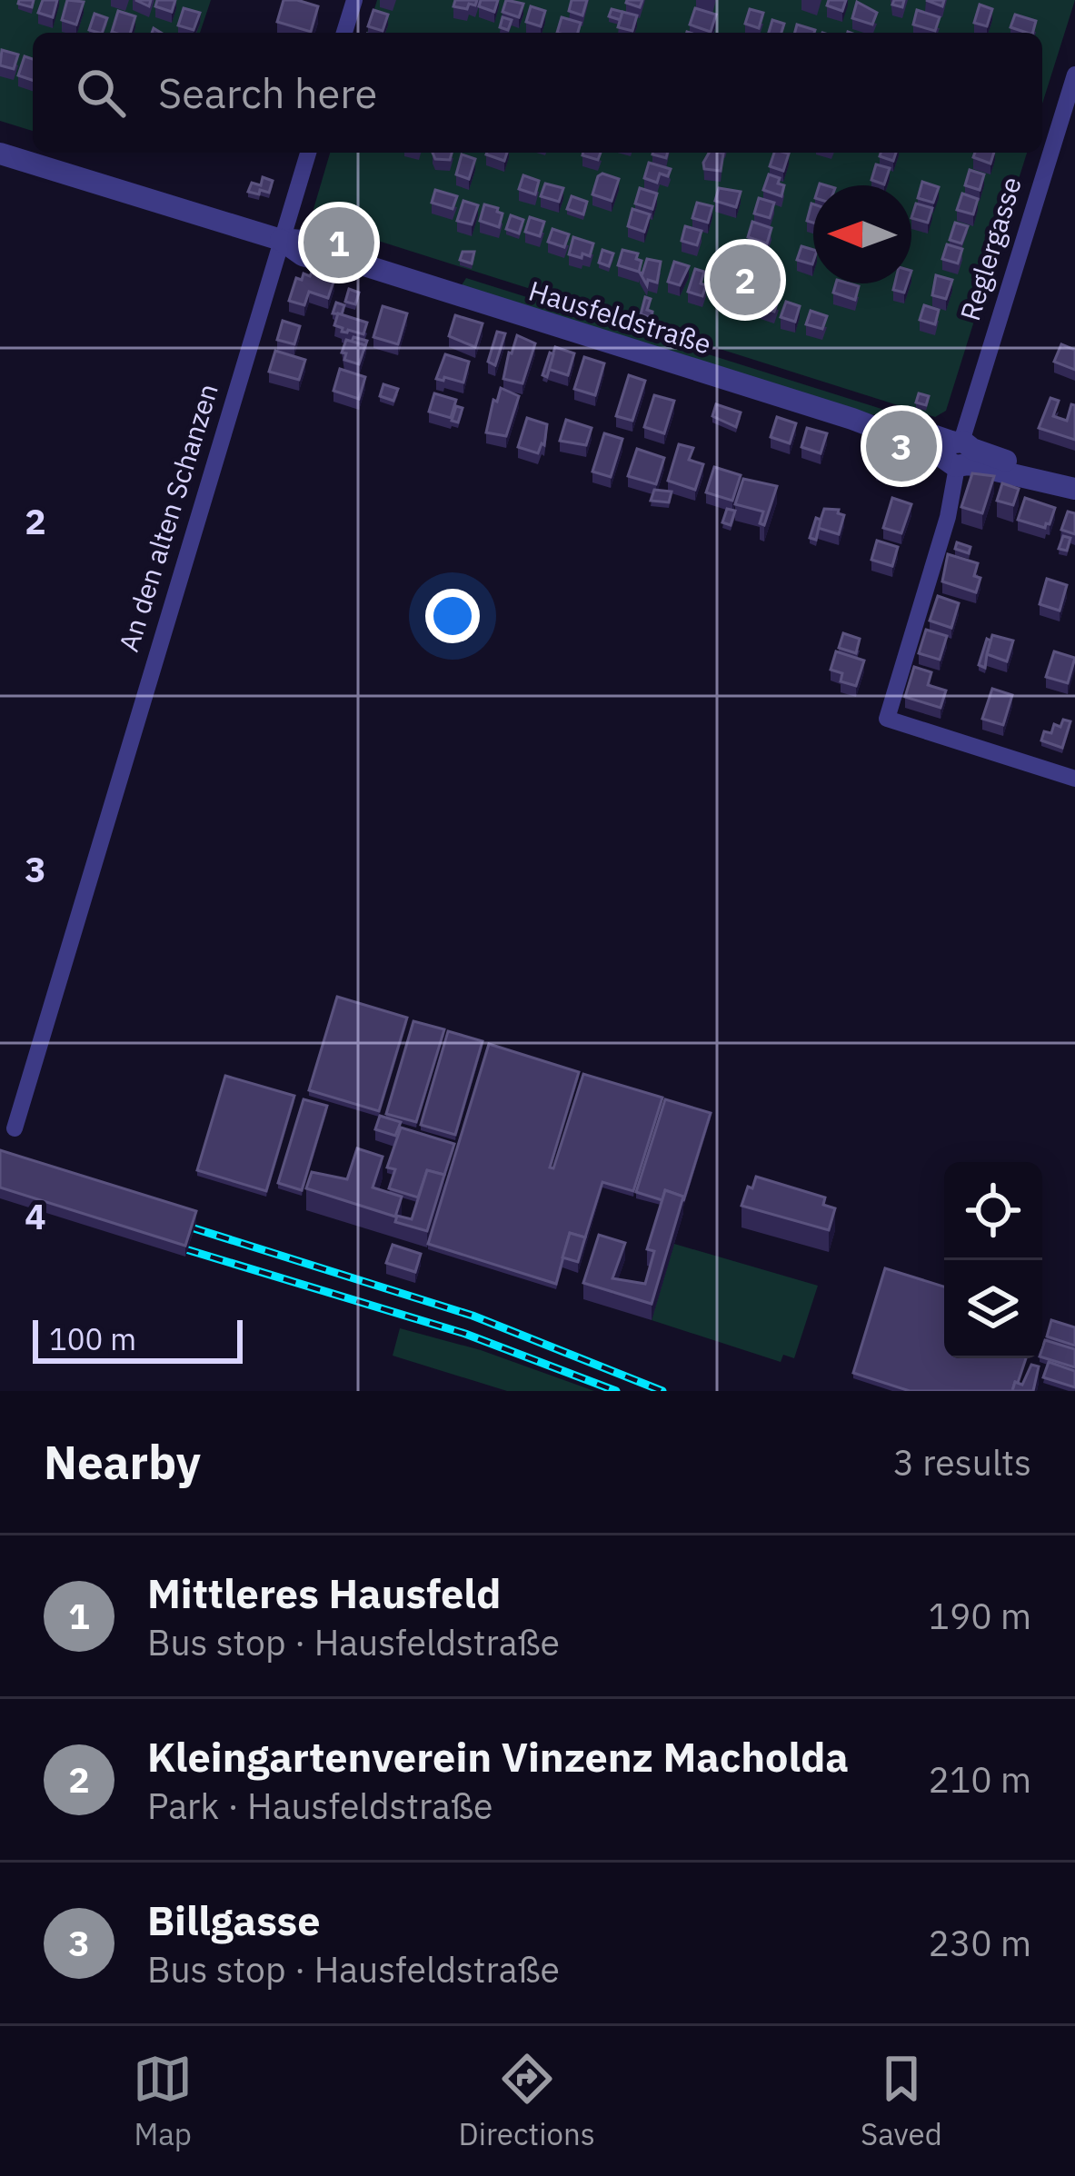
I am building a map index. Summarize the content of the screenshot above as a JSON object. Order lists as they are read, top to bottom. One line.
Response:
{"streets":{"street":["Reglergasse","Hausfeldstraße","An den alten Schanzen"]},"crossings":[["Reglergasse","Hausfeldstraße"],["Hausfeldstraße","An den alten Schanzen"]],"scale_bar":"100 m","north":"left","page":{"search":"Search here","pins":["1","2","3"],"scale":"100 m","heading":["Nearby","3 results"],"list":[{"mark":"1","name":"Mittleres Hausfeld","note":"Bus stop · Hausfeldstraße","value":"190 m"},{"mark":"2","name":"Kleingartenverein Vinzenz Macholda","note":"Park · Hausfeldstraße","value":"210 m"},{"mark":"3","name":"Billgasse","note":"Bus stop · Hausfeldstraße","value":"230 m"}],"nav":["Map","Directions","Saved"]},"grid":{"rows":["2","3","4"]}}
